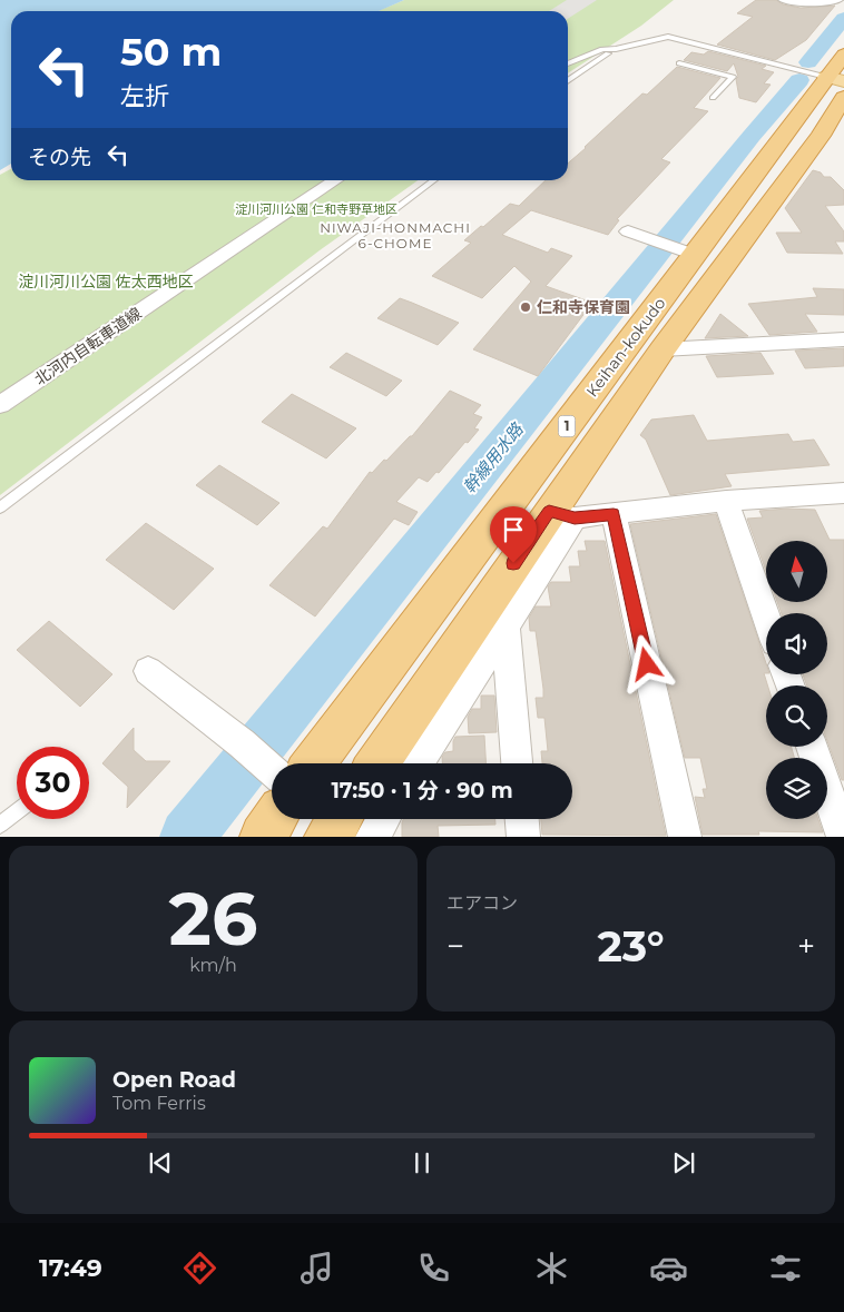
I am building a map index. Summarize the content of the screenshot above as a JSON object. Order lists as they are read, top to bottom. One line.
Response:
{"streets":{"highway":["Keihan-kokudo","1"],"street":["北河内自転車道線"]},"districts":["NIWAJI-HONMACHI 6-CHOME"],"water":["幹線用水路"],"parks":["淀川河川公園 仁和寺野草地区","淀川河川公園 佐太西地区"],"places":["仁和寺保育園"],"north":"top","page":{"turn":["50 m","左折"],"then":"その先","limit":"30","trip":"17:50 · 1 分 · 90 m","tile":[["26","km/h"],"エアコン"],"heat":["−","23°","+"],"song":["Open Road","Tom Ferris"],"tabs":"17:49"}}
